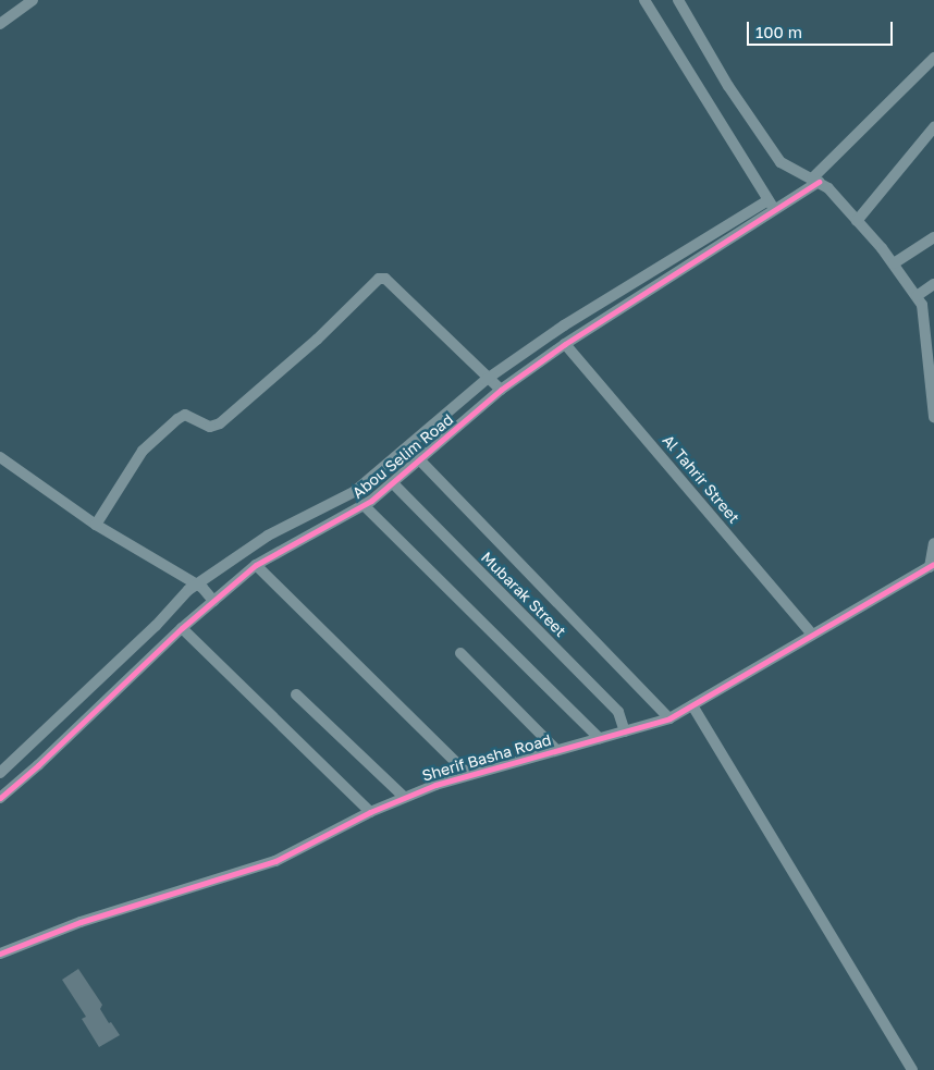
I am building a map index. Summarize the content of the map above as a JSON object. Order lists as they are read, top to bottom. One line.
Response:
{"streets":{"street":["Abou Selim Road","Al Tahrir Street","Mubarak Street","Sherif Basha Road"]},"crossings":[["Abou Selim Road","Al Tahrir Street"],["Abou Selim Road","Mubarak Street"],["Al Tahrir Street","Sherif Basha Road"],["Mubarak Street","Sherif Basha Road"]],"scale_bar":"100 m"}
